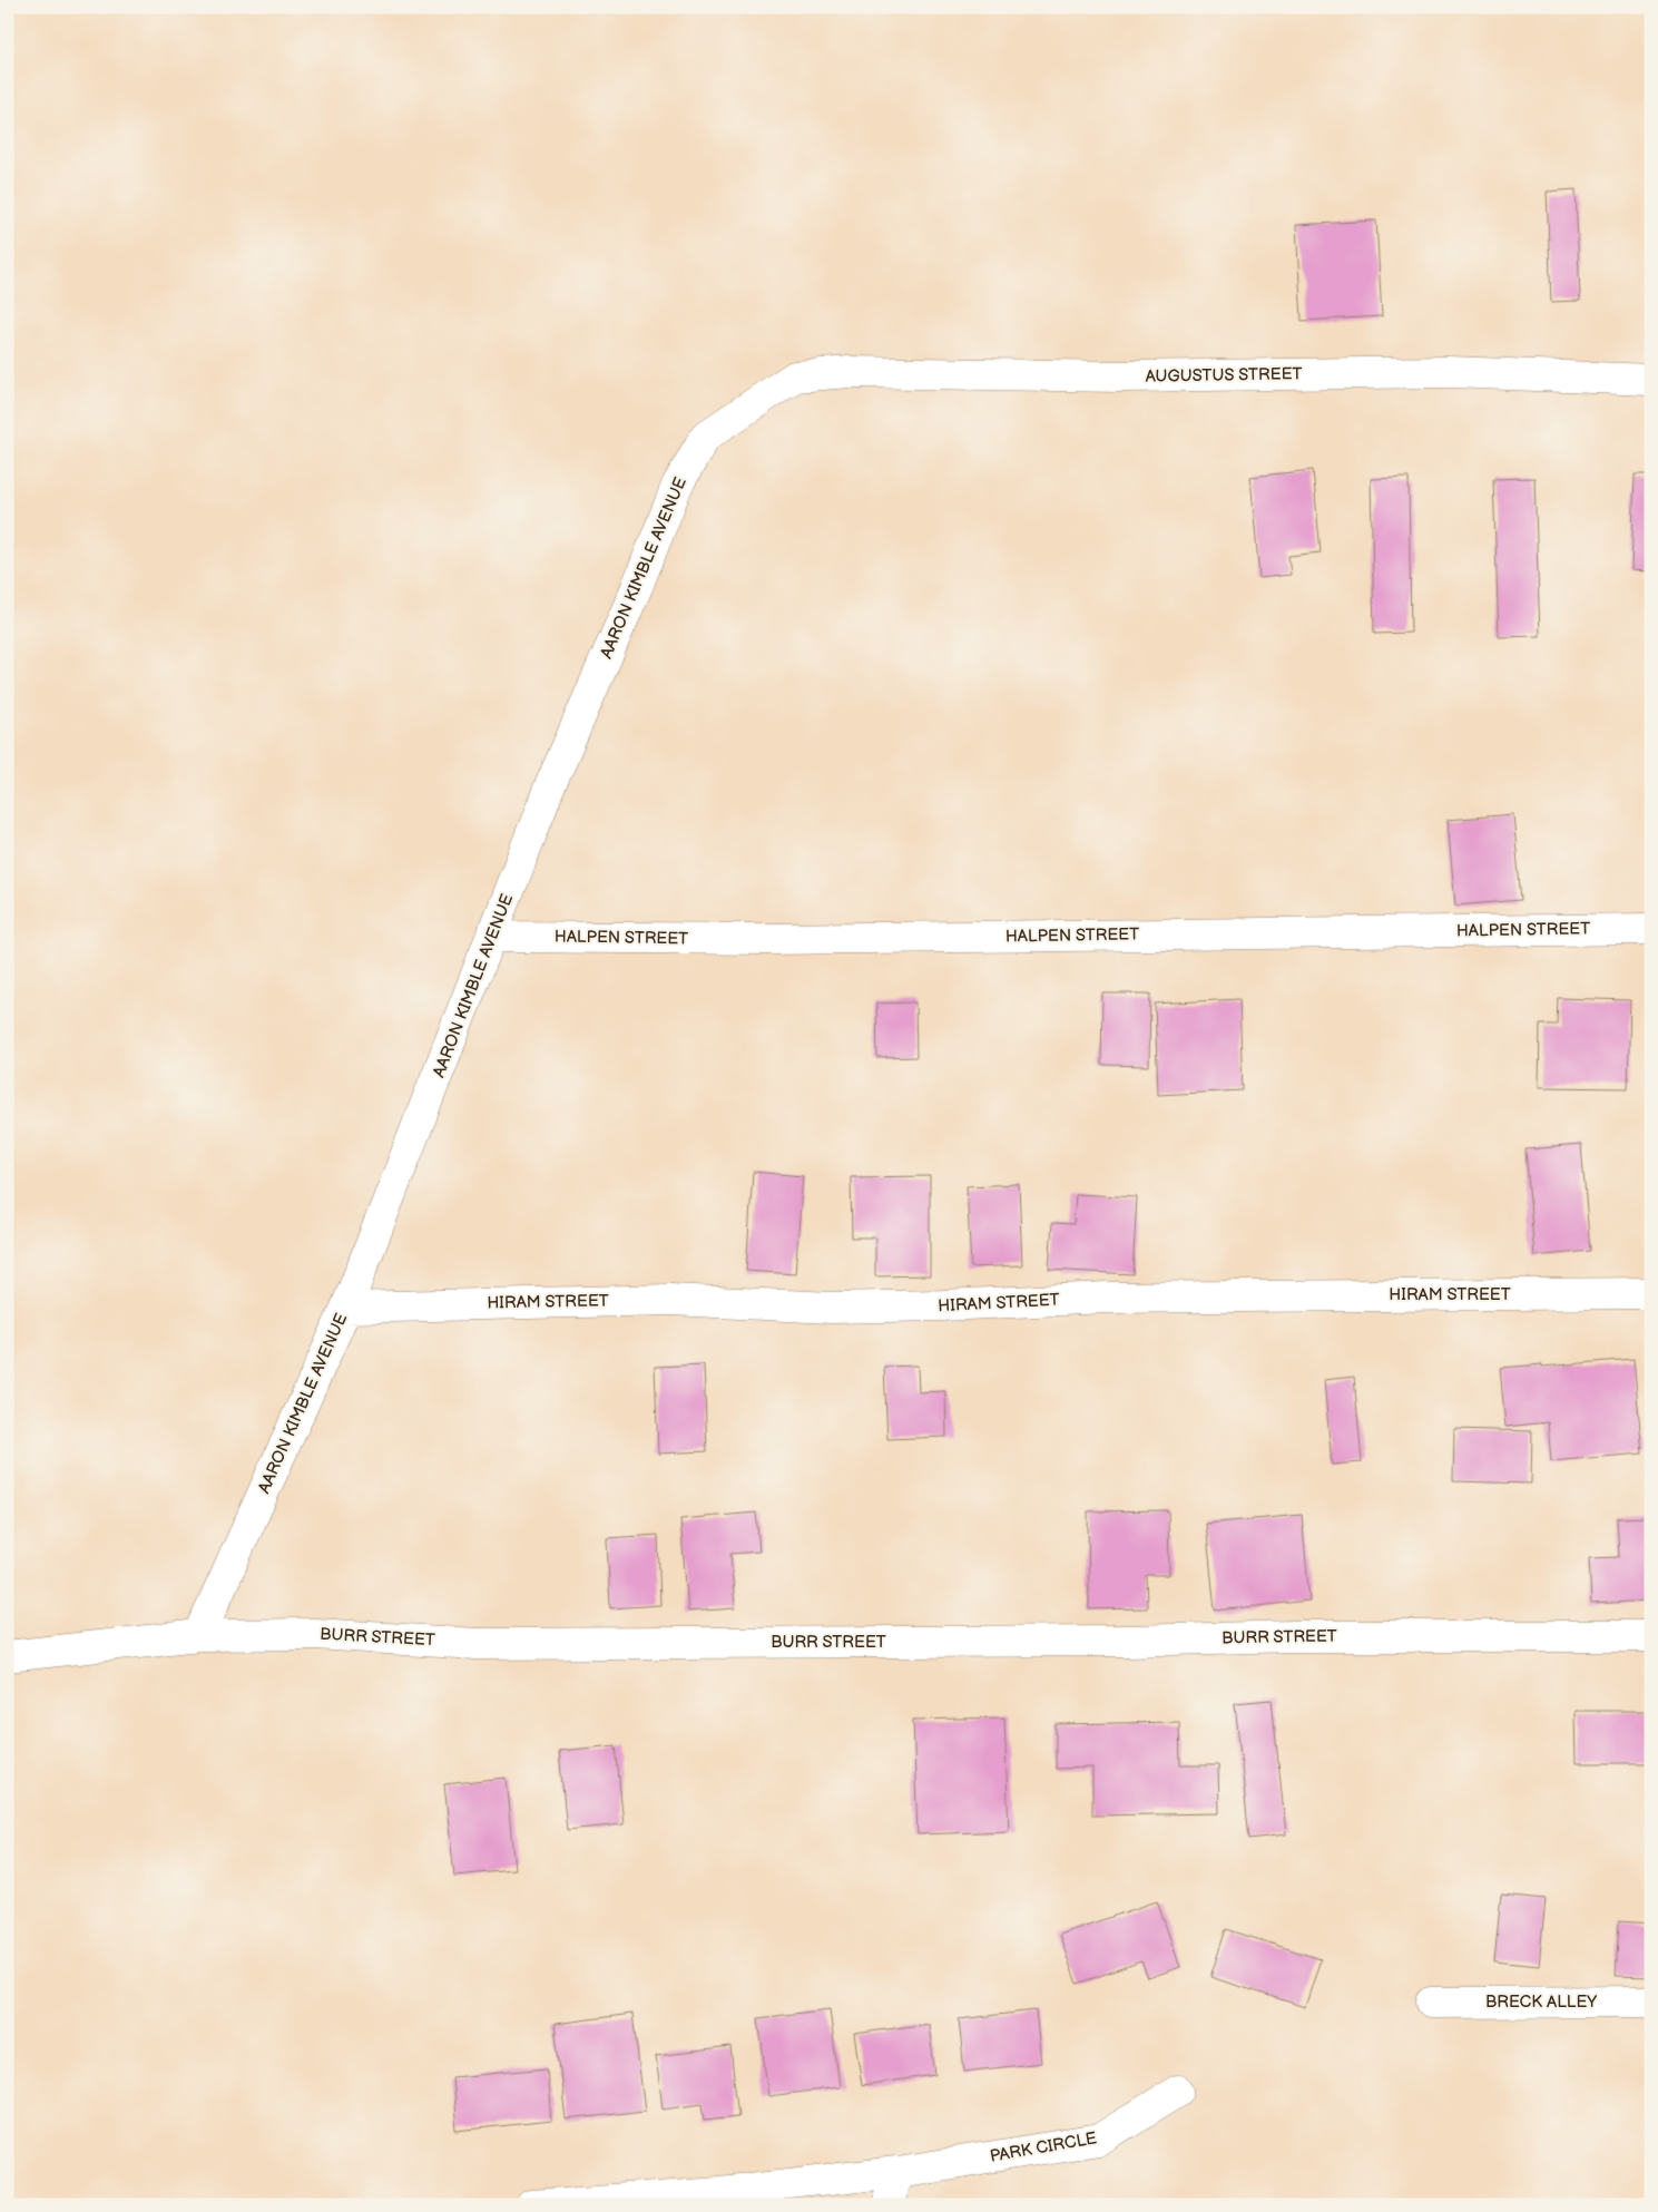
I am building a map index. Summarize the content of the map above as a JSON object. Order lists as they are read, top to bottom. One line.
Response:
{"streets":{"street":["AUGUSTUS STREET","AARON KIMBLE AVENUE","HALPEN STREET","HIRAM STREET","BURR STREET","BRECK ALLEY","PARK CIRCLE"]},"crossings":[["AUGUSTUS STREET","AARON KIMBLE AVENUE"],["AARON KIMBLE AVENUE","HALPEN STREET"],["AARON KIMBLE AVENUE","HIRAM STREET"],["AARON KIMBLE AVENUE","BURR STREET"]]}
